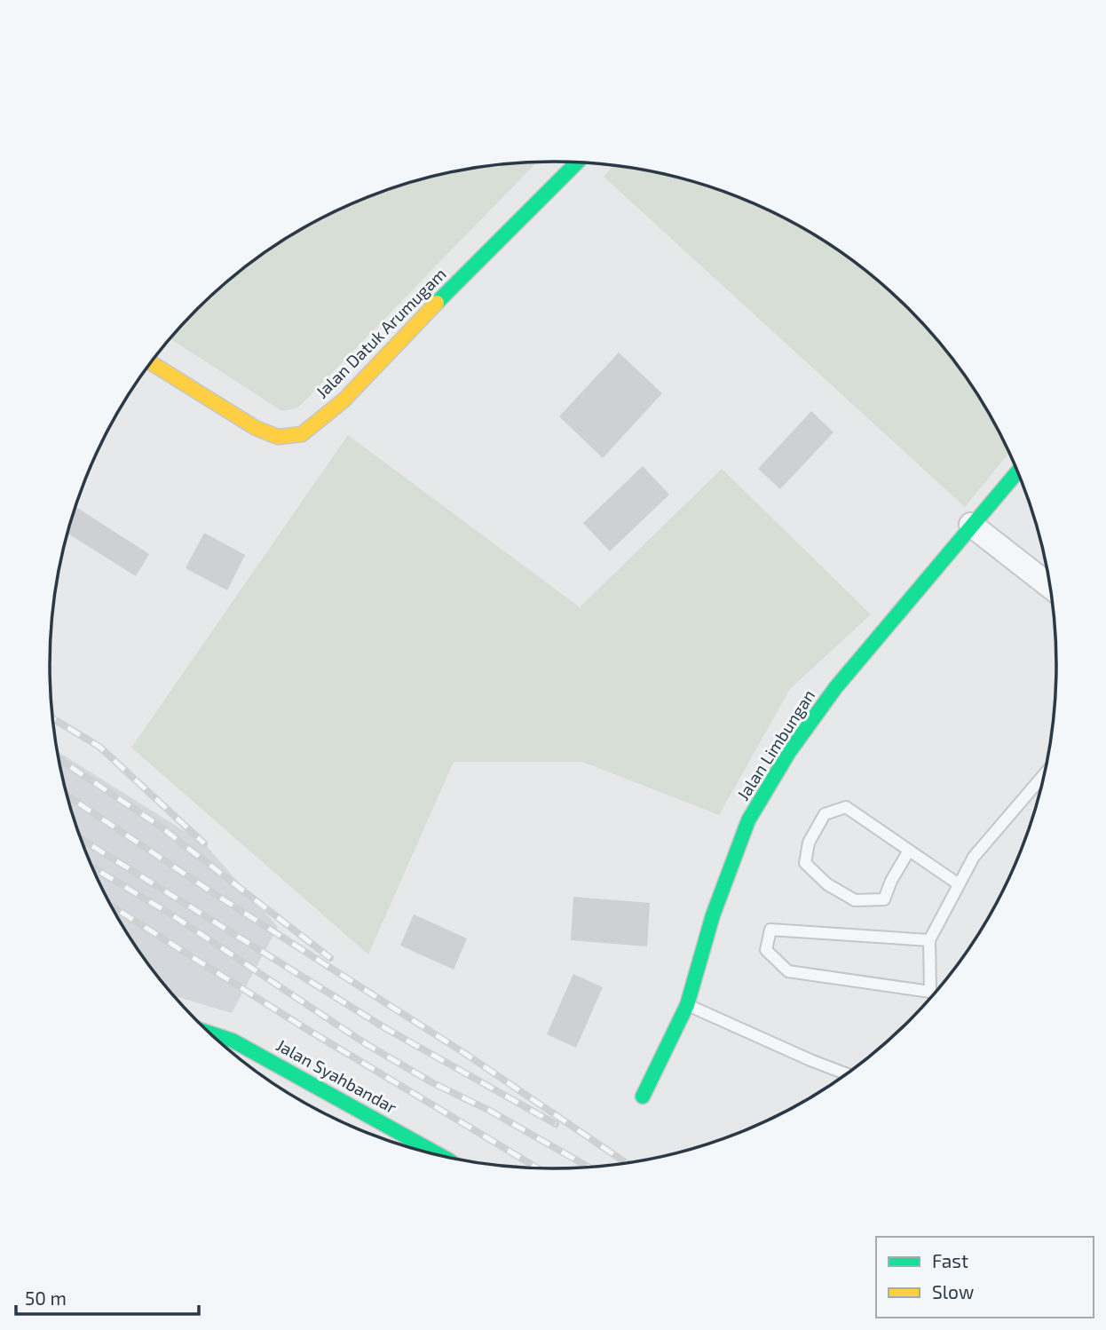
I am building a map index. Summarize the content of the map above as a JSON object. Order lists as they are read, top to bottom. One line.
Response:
{"streets":{"street":["Jalan Datuk Arumugam","Jalan Limbungan","Jalan Syahbandar"]},"legend":["Fast","Slow"],"scale_bar":"50 m"}
